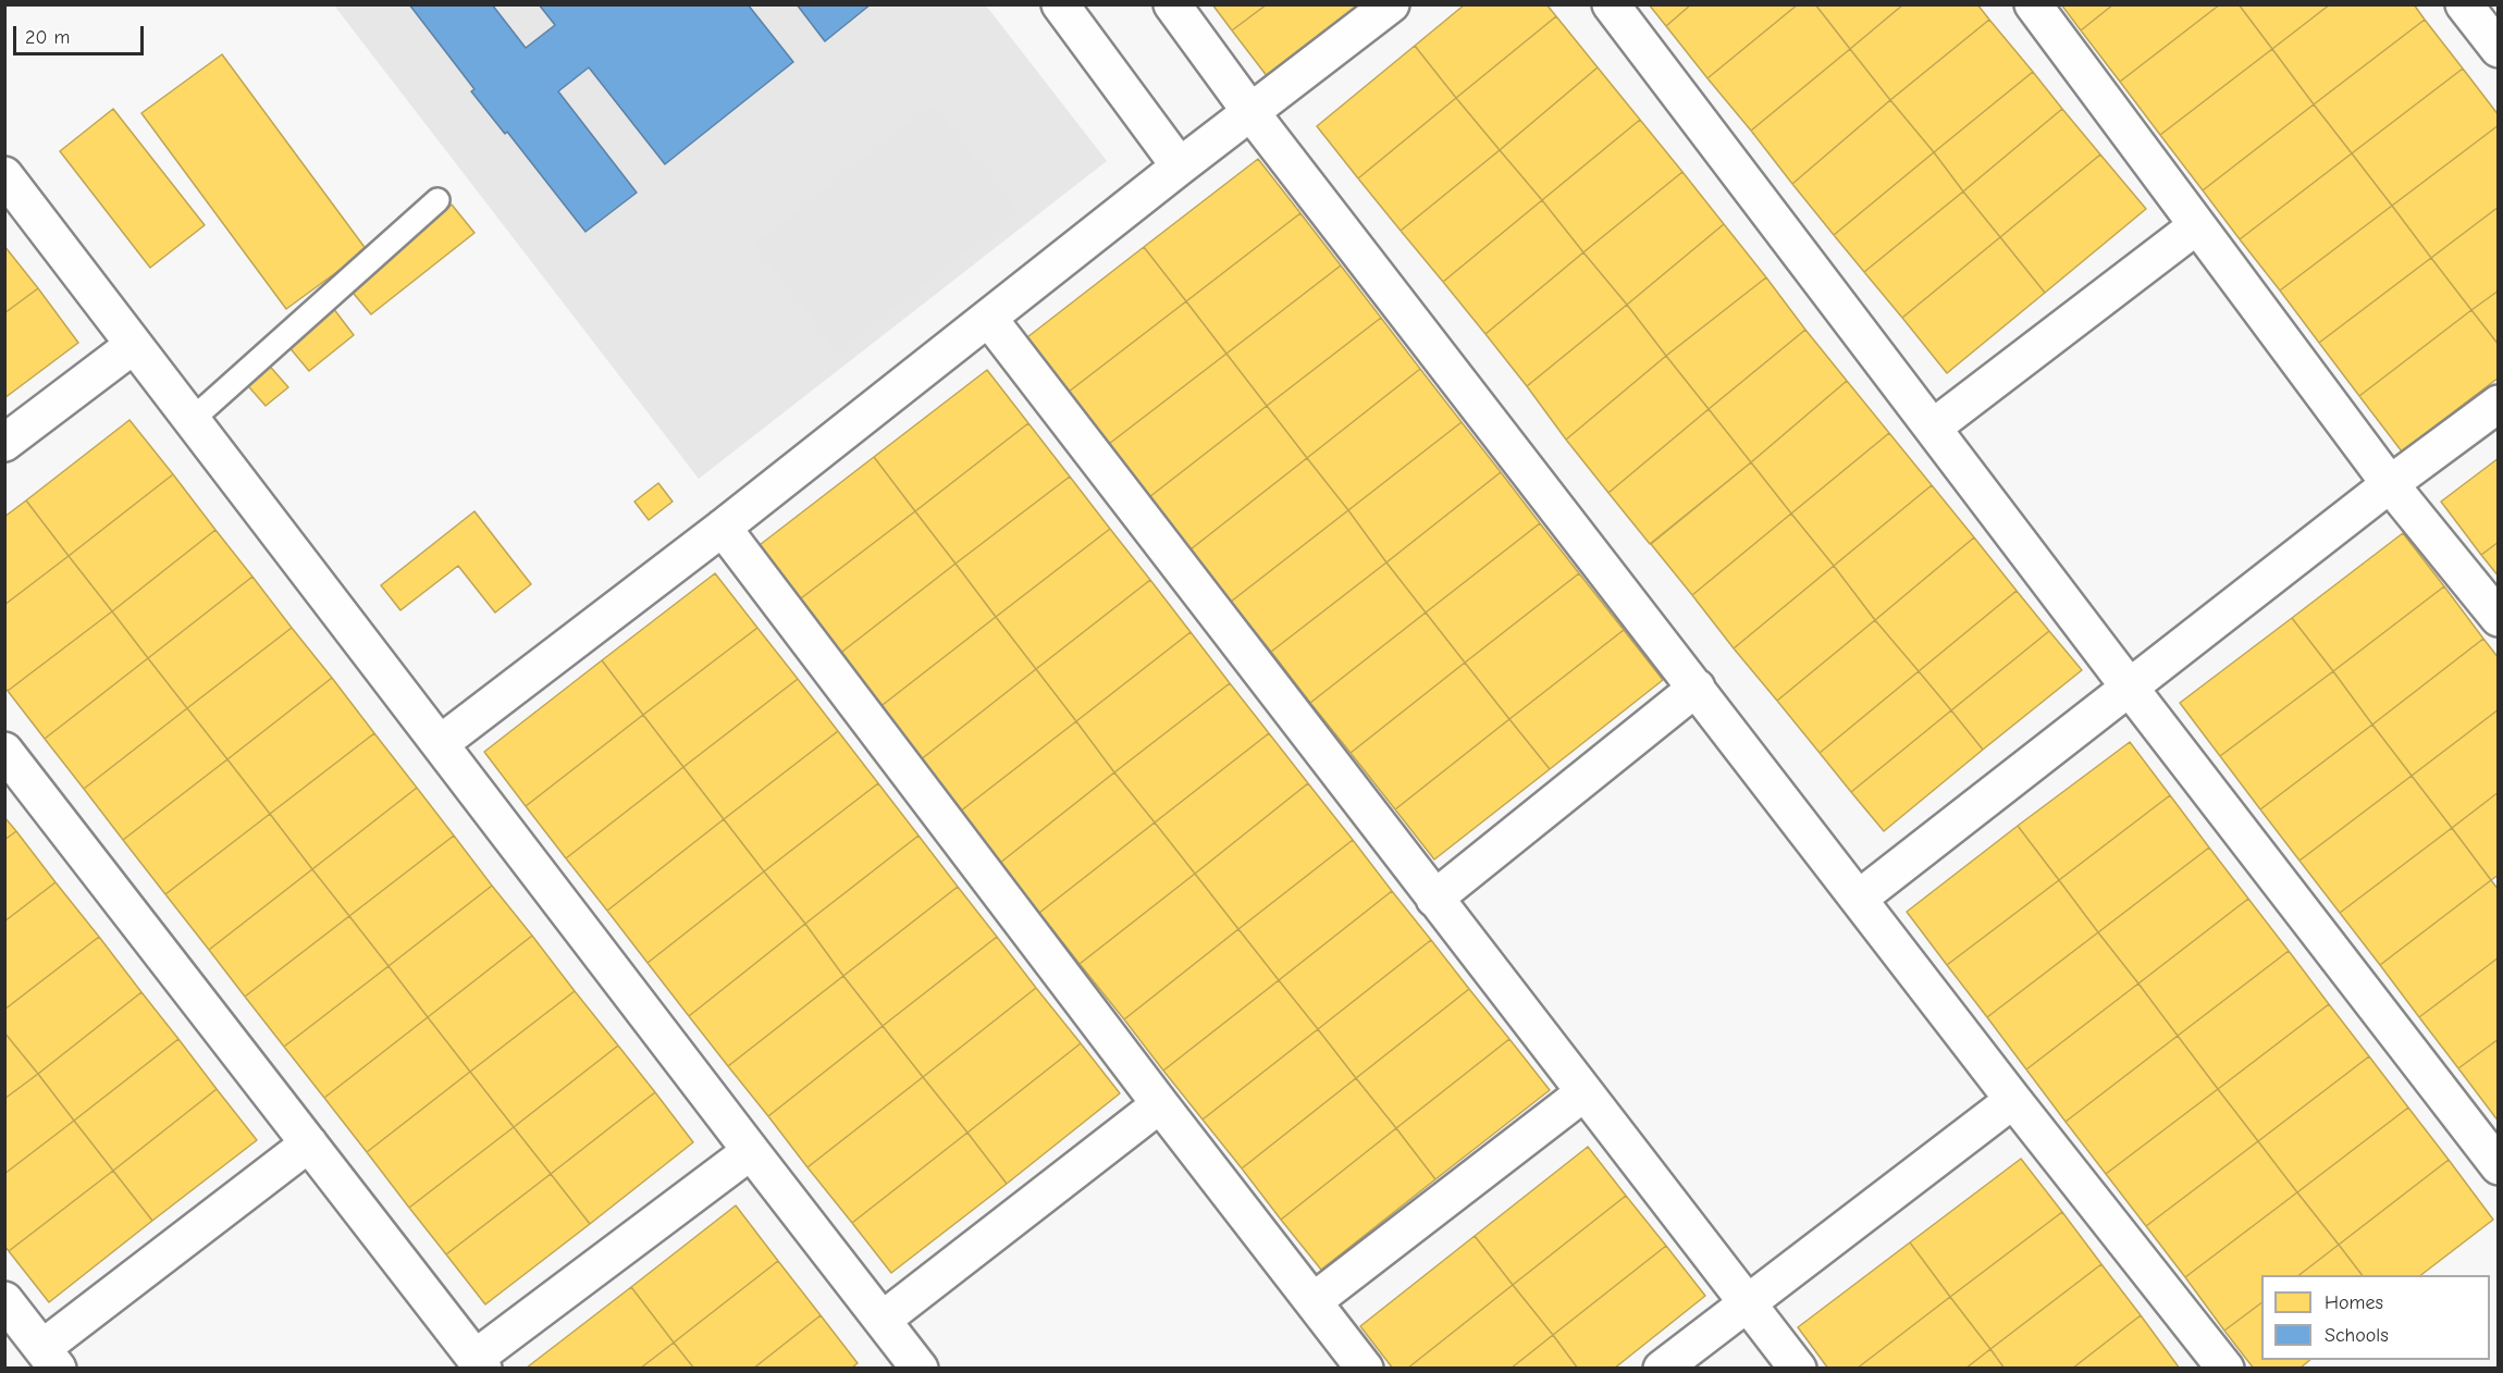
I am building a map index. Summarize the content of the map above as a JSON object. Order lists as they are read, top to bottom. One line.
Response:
{"legend":["Homes","Schools"],"scale_bar":"20 m"}
